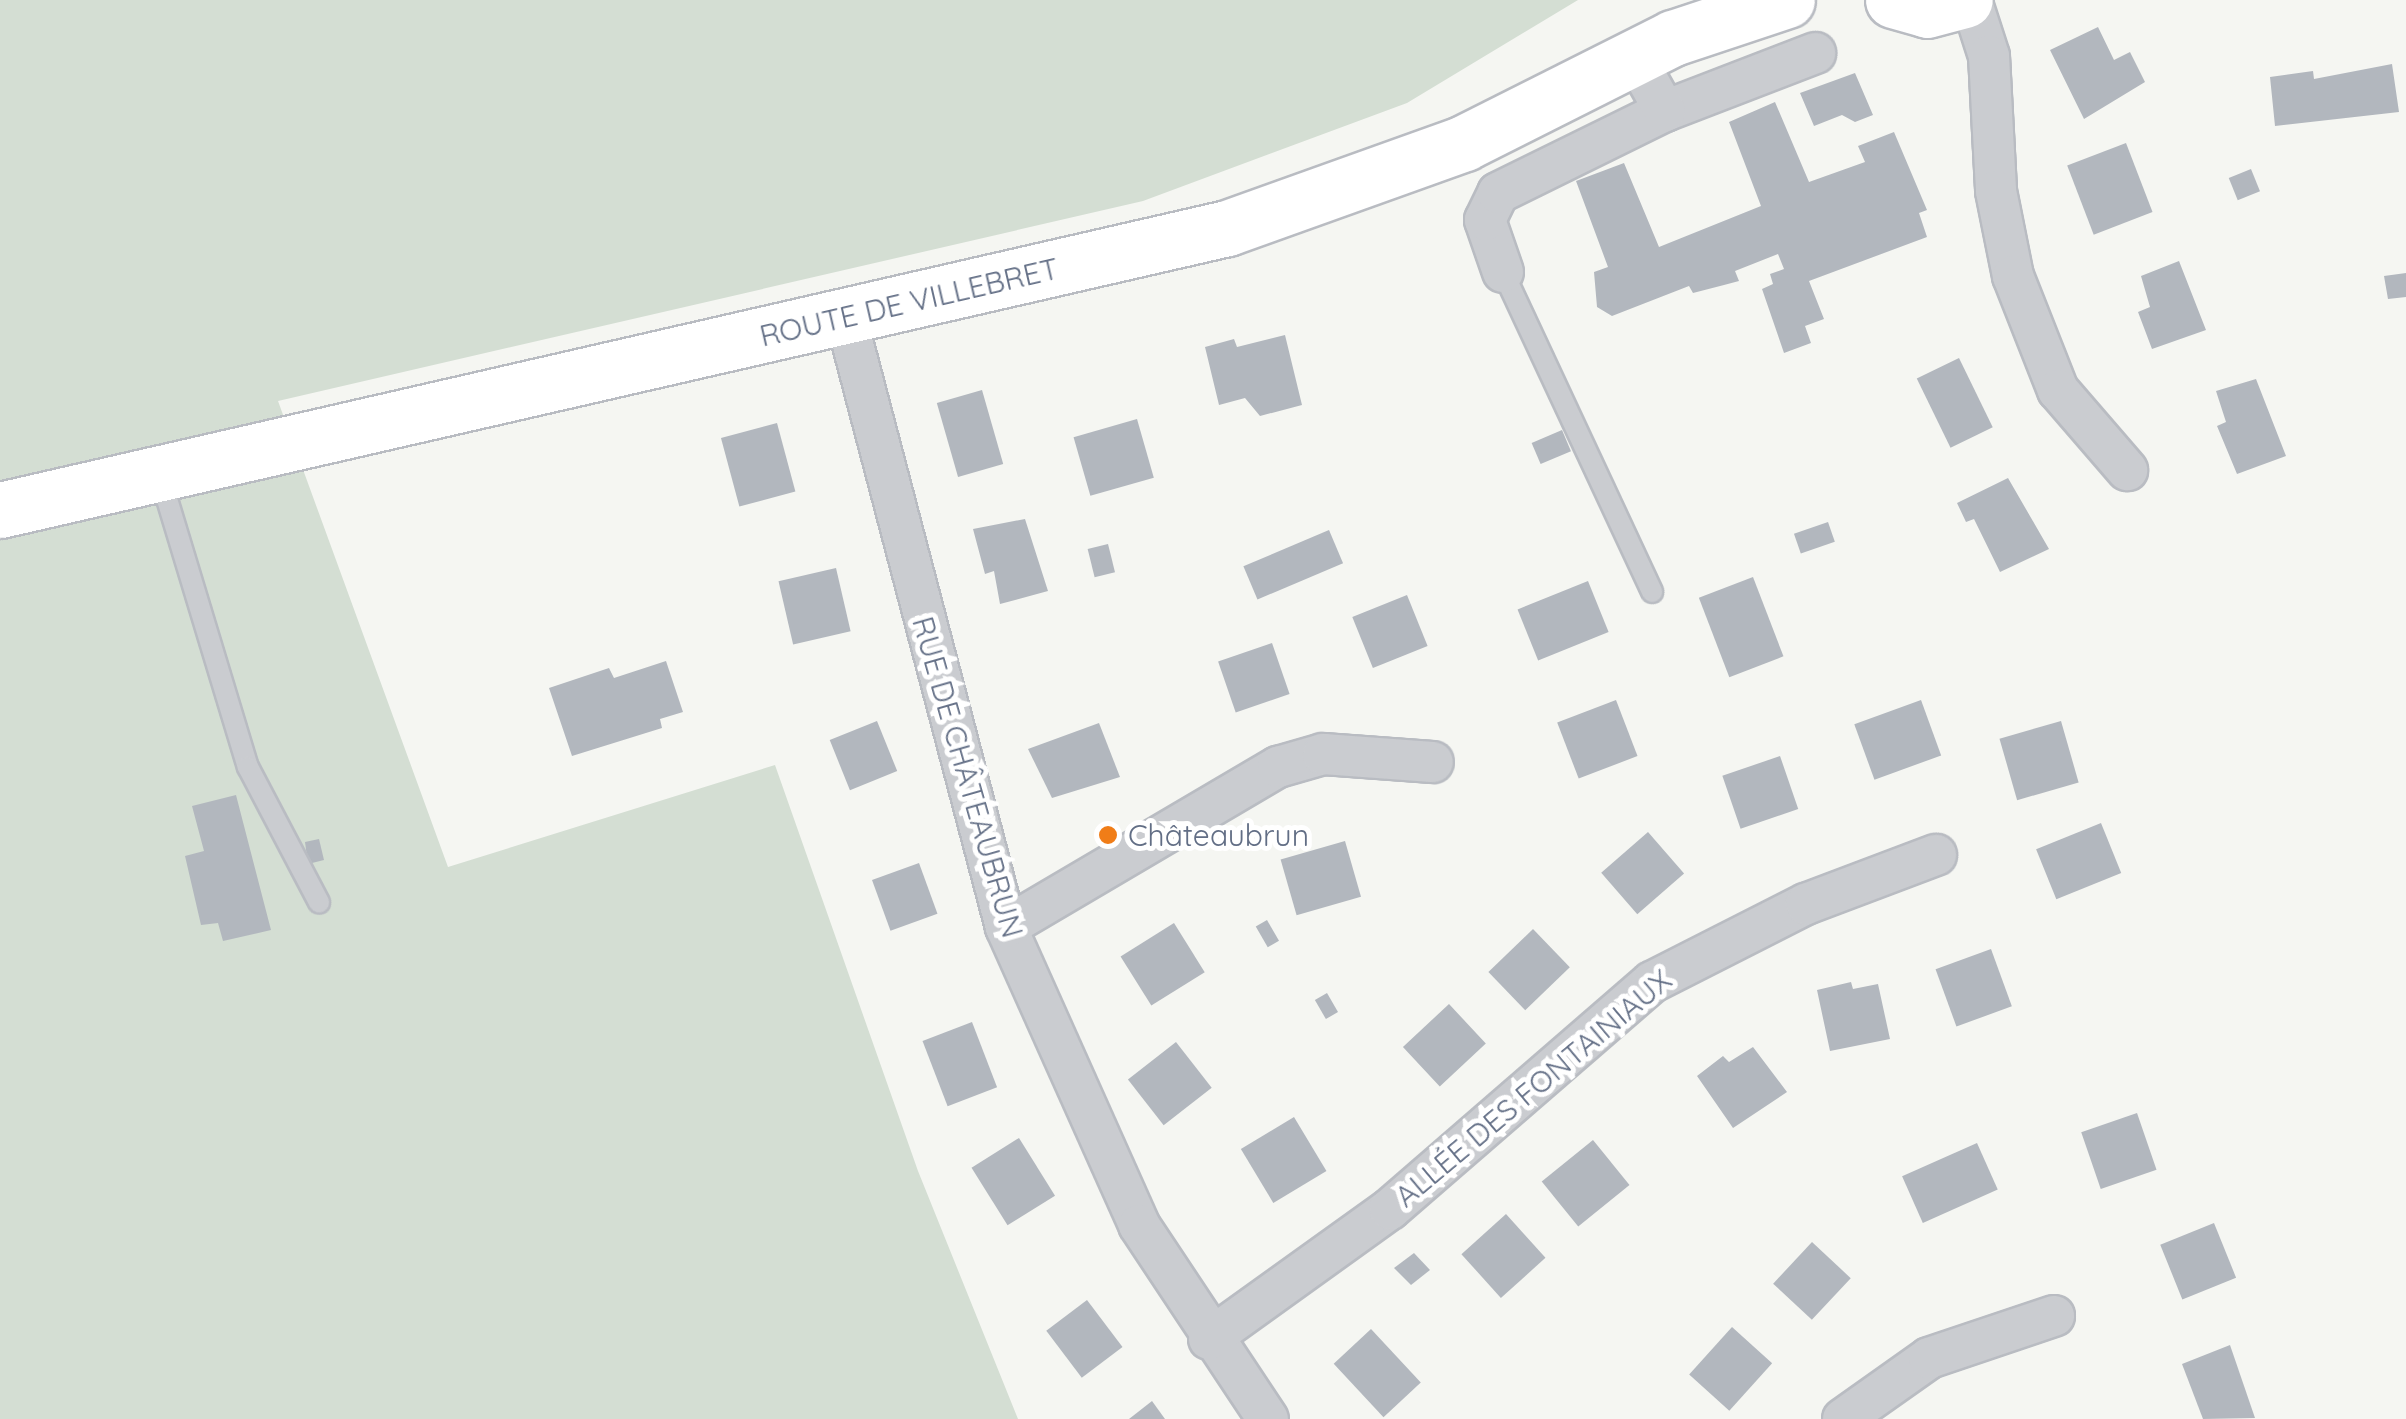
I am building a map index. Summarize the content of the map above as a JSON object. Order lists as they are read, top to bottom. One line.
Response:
{"streets":{"main road":["ROUTE DE VILLEBRET"],"street":["RUE DE CHÂTEAUBRUN","ALLÉE DES FONTAINIAUX"]},"crossings":[["ROUTE DE VILLEBRET","RUE DE CHÂTEAUBRUN"],["RUE DE CHÂTEAUBRUN","ALLÉE DES FONTAINIAUX"]],"places":["Châteaubrun"]}
